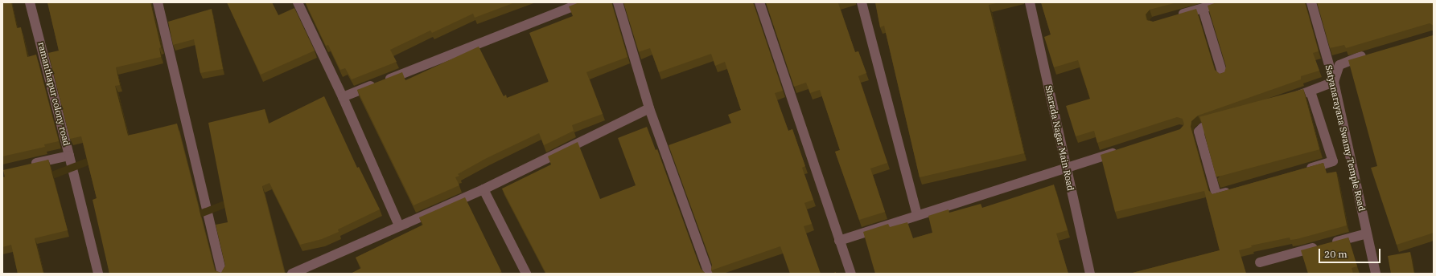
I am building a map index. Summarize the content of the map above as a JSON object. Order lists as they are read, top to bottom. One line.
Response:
{"streets":{"street":["ramanthapur colony road","Sharada Nagar Main Road","Satyanarayana Swamy Temple Road"]},"scale_bar":"20 m"}
